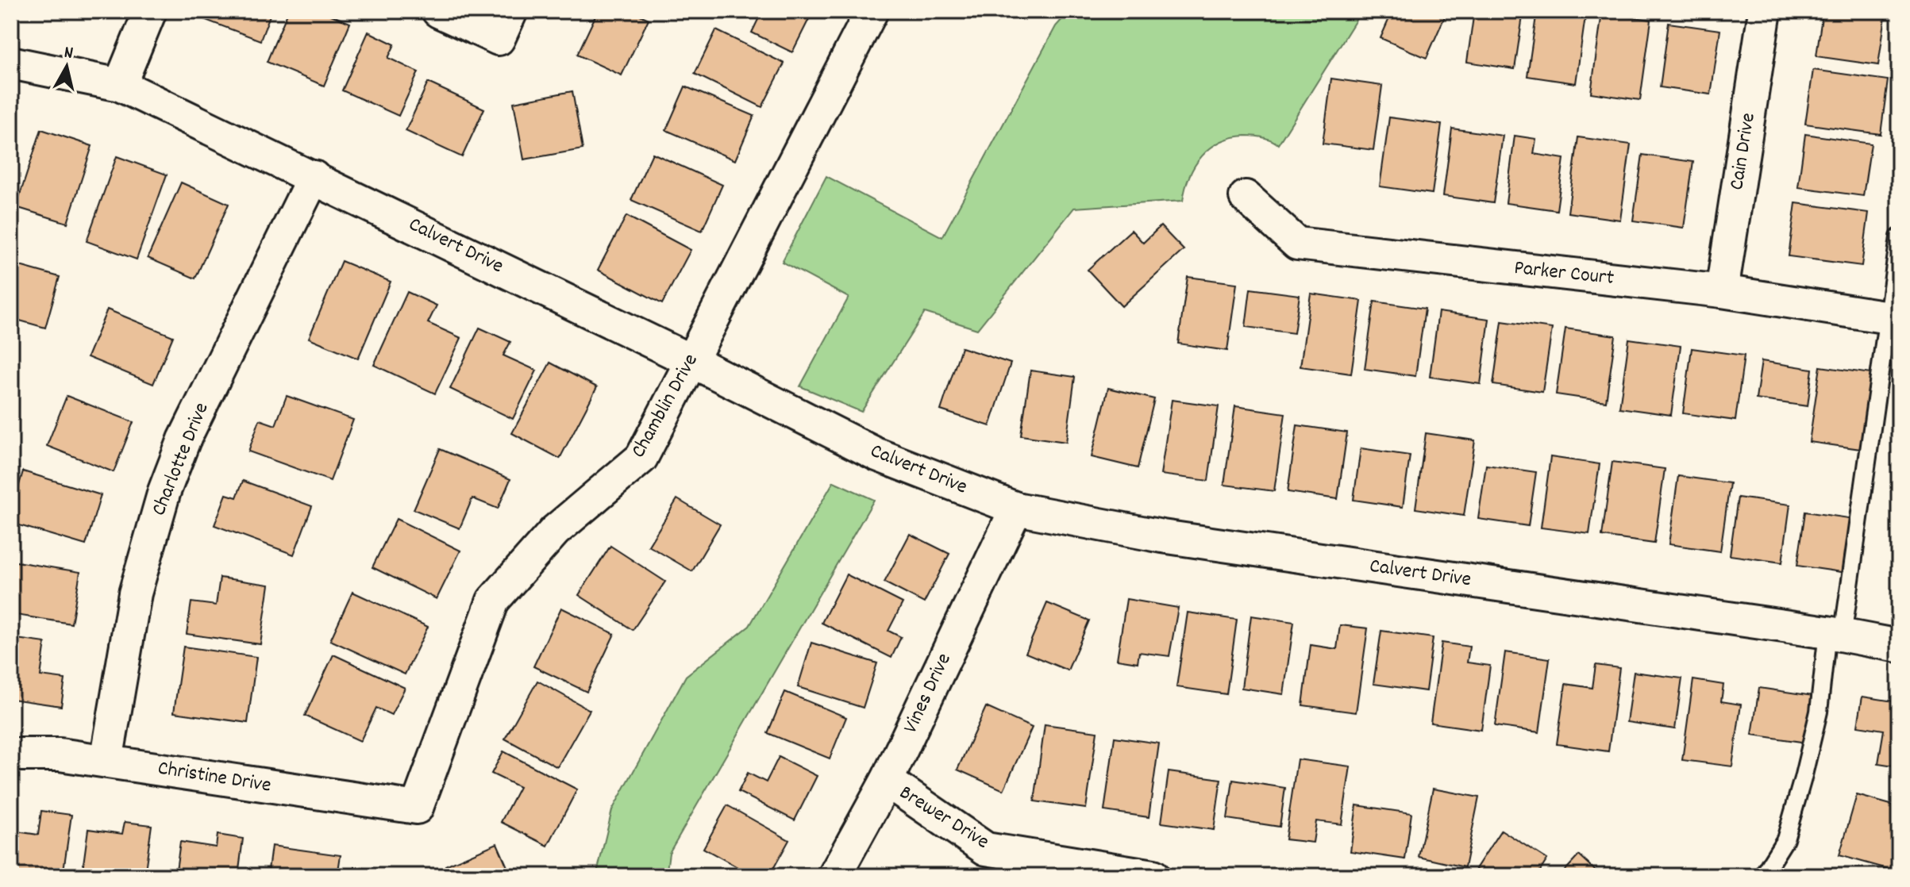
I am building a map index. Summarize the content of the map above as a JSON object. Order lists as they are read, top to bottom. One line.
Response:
{"streets":{"street":["Cain Drive","Calvert Drive","Parker Court","Chamblin Drive","Charlotte Drive","Vines Drive","Christine Drive","Brewer Drive"]},"crossings":[["Cain Drive","Parker Court"],["Calvert Drive","Chamblin Drive"],["Calvert Drive","Charlotte Drive"],["Calvert Drive","Vines Drive"],["Chamblin Drive","Christine Drive"],["Charlotte Drive","Christine Drive"],["Vines Drive","Brewer Drive"]],"north":"top"}
